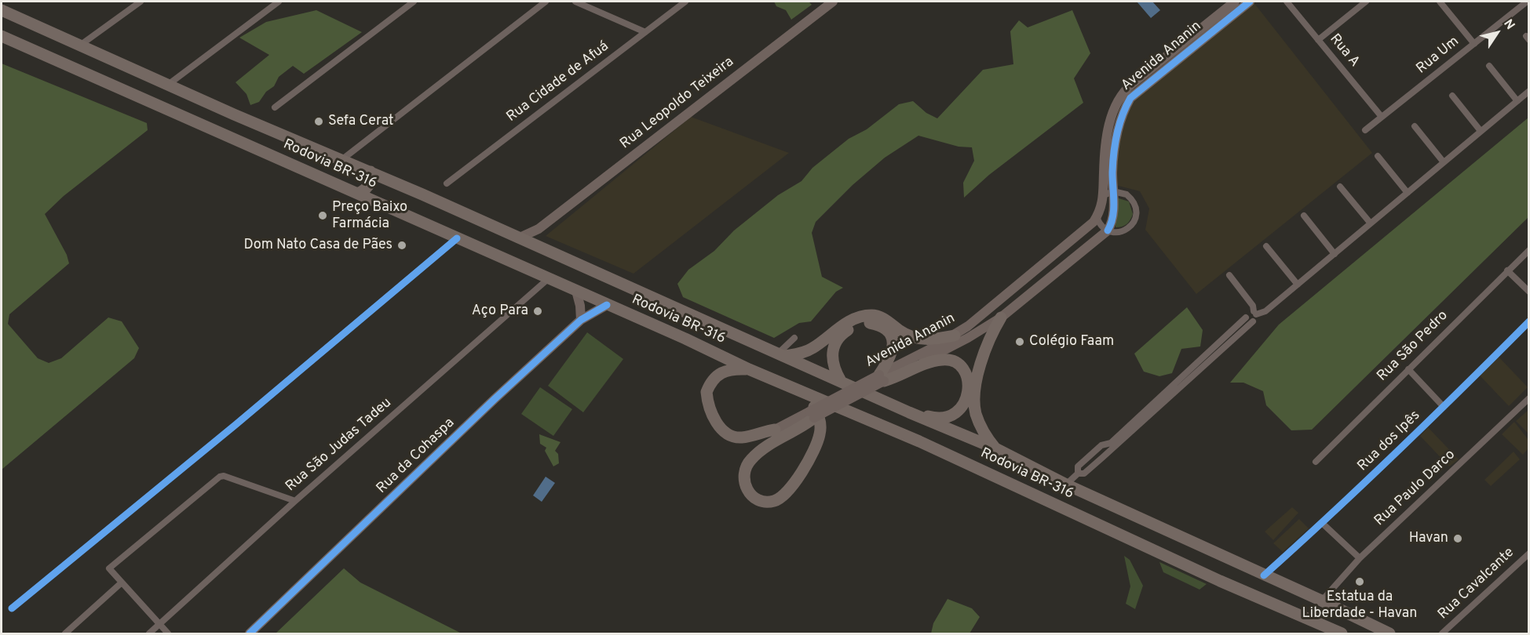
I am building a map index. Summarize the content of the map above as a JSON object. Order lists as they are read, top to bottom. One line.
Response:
{"streets":{"highway":["Rodovia BR-316"],"main road":["Avenida Ananin","Rua Leopoldo Teixeira","Rua da Cohaspa"],"street":["Rua A","Rua Um","Rua Cidade de Afuá","Rua São Pedro","Rua dos Ipês","Rua São Judas Tadeu","Rua Paulo Darco","Rua Cavalcante"]},"crossings":[["Rua A","Rua Um"],["Rua Leopoldo Teixeira","Rodovia BR-316"],["Rodovia BR-316","Rua dos Ipês"],["Rodovia BR-316","Rua São Judas Tadeu"],["Rodovia BR-316","Rua da Cohaspa"],["Rodovia BR-316","Rua Paulo Darco"]],"places":["Sefa Cerat","Preço Baixo Farmácia","Dom Nato Casa de Pães","Aço Para","Colégio Faam","Havan","Estatua da Liberdade - Havan"],"north":"top right"}
